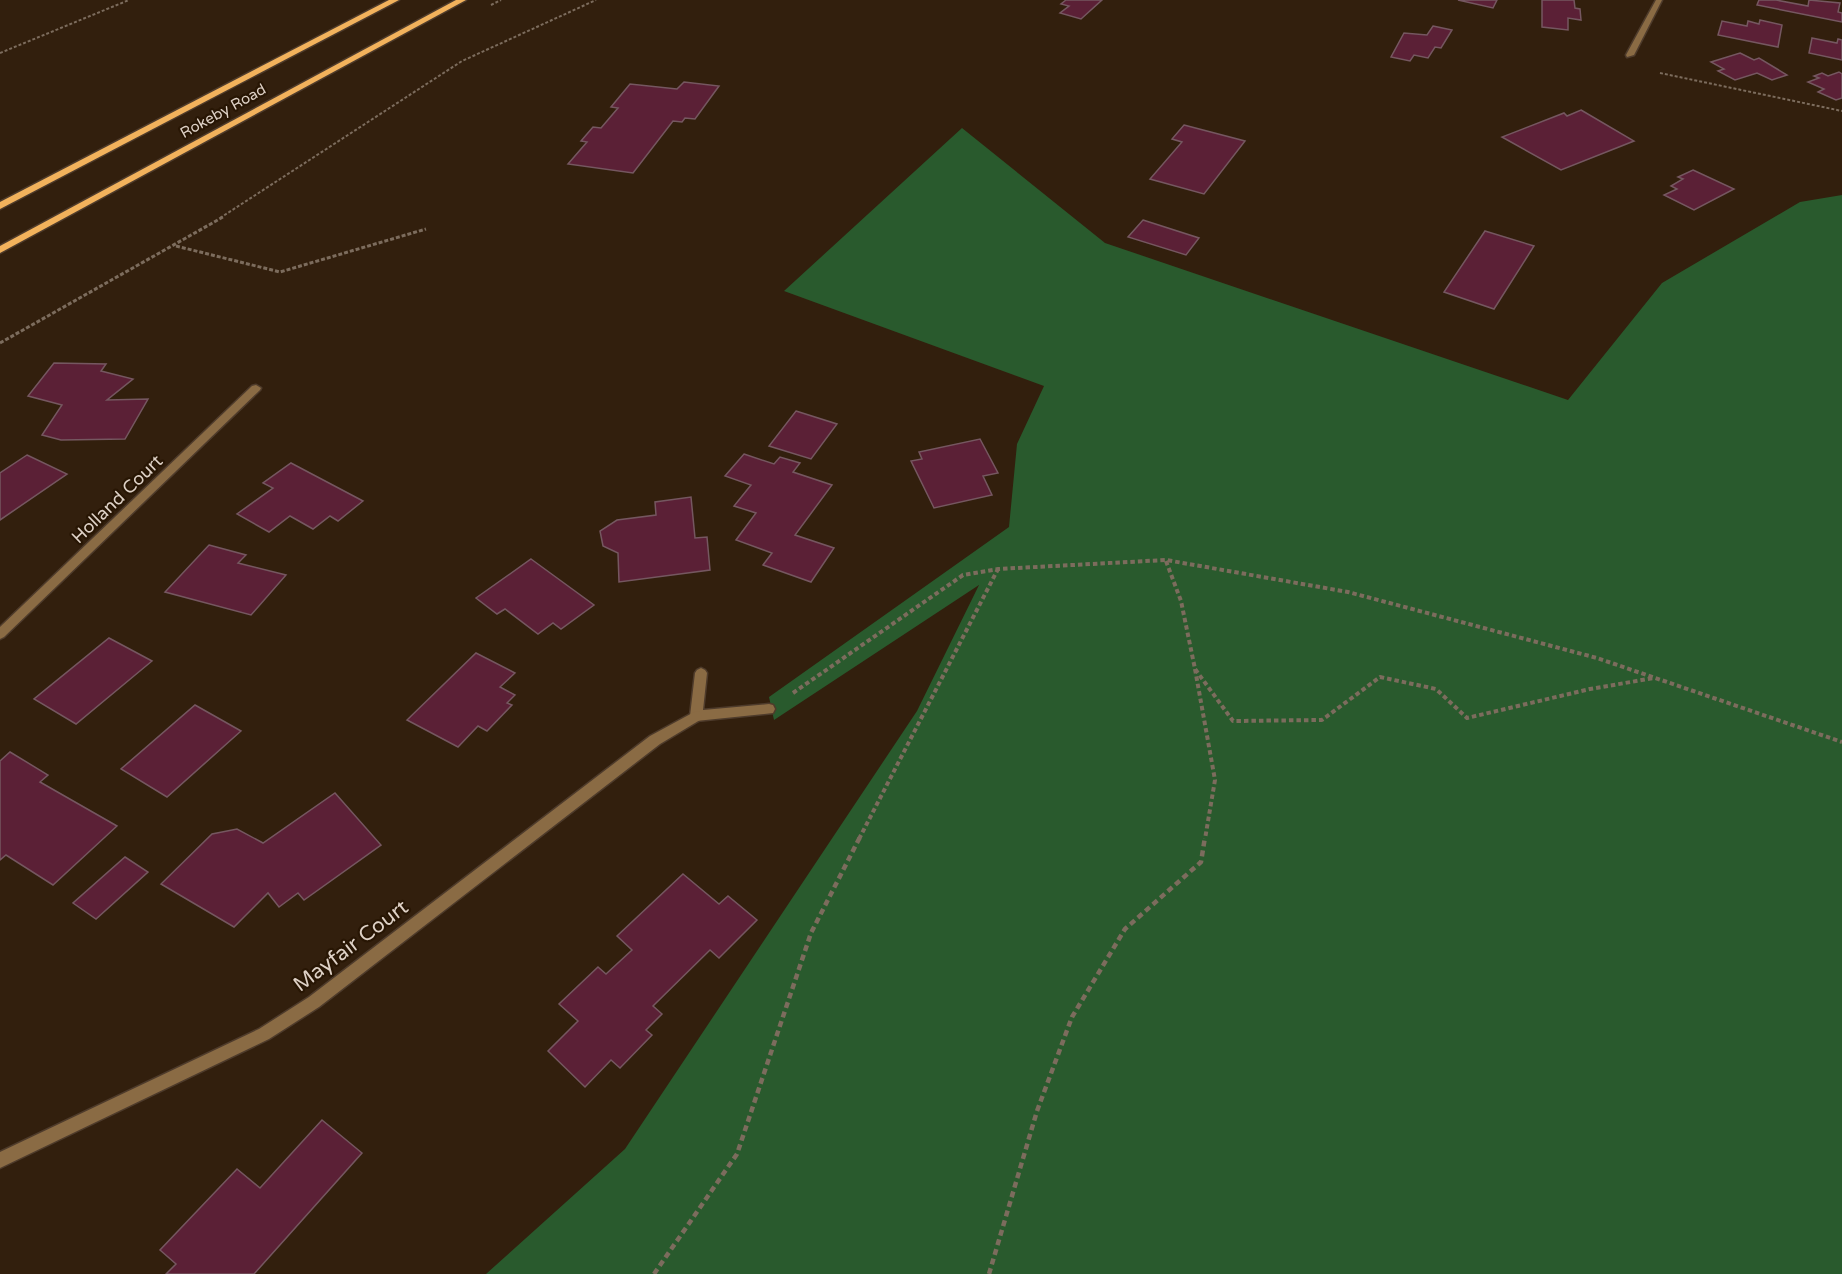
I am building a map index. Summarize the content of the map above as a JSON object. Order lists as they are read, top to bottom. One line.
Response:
{"streets":{"main road":["Rokeby Road"],"street":["Holland Court","Mayfair Court"]}}
